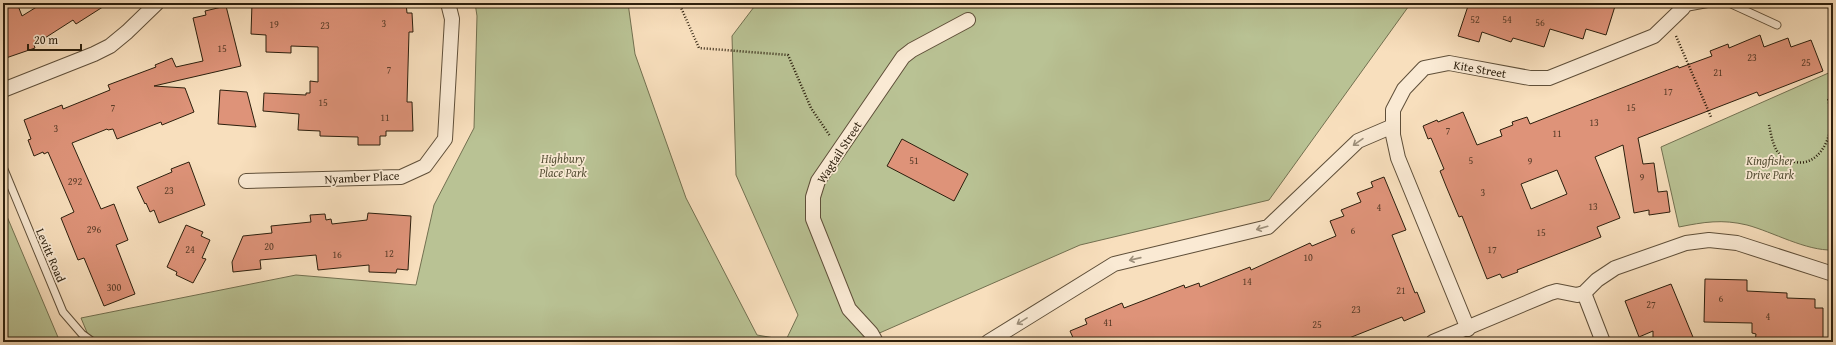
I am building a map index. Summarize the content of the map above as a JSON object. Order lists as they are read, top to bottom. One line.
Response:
{"streets":{"street":["Kite Street","Wagtail Street","Nyamber Place"],"lane":["Levitt Road"]},"parks":["Highbury Place Park","Kingfisher Drive Park"],"house_numbers":["52","54","56","3","19","23","15","23","25","7","21","17","15","7","15","11","13","3","7","11","51","5","9","9","292","23","3","13","4","296","6","15","20","24","17","12","16","10","14","300","21","6","27","23","4","41","25"],"scale_bar":"20 m"}
